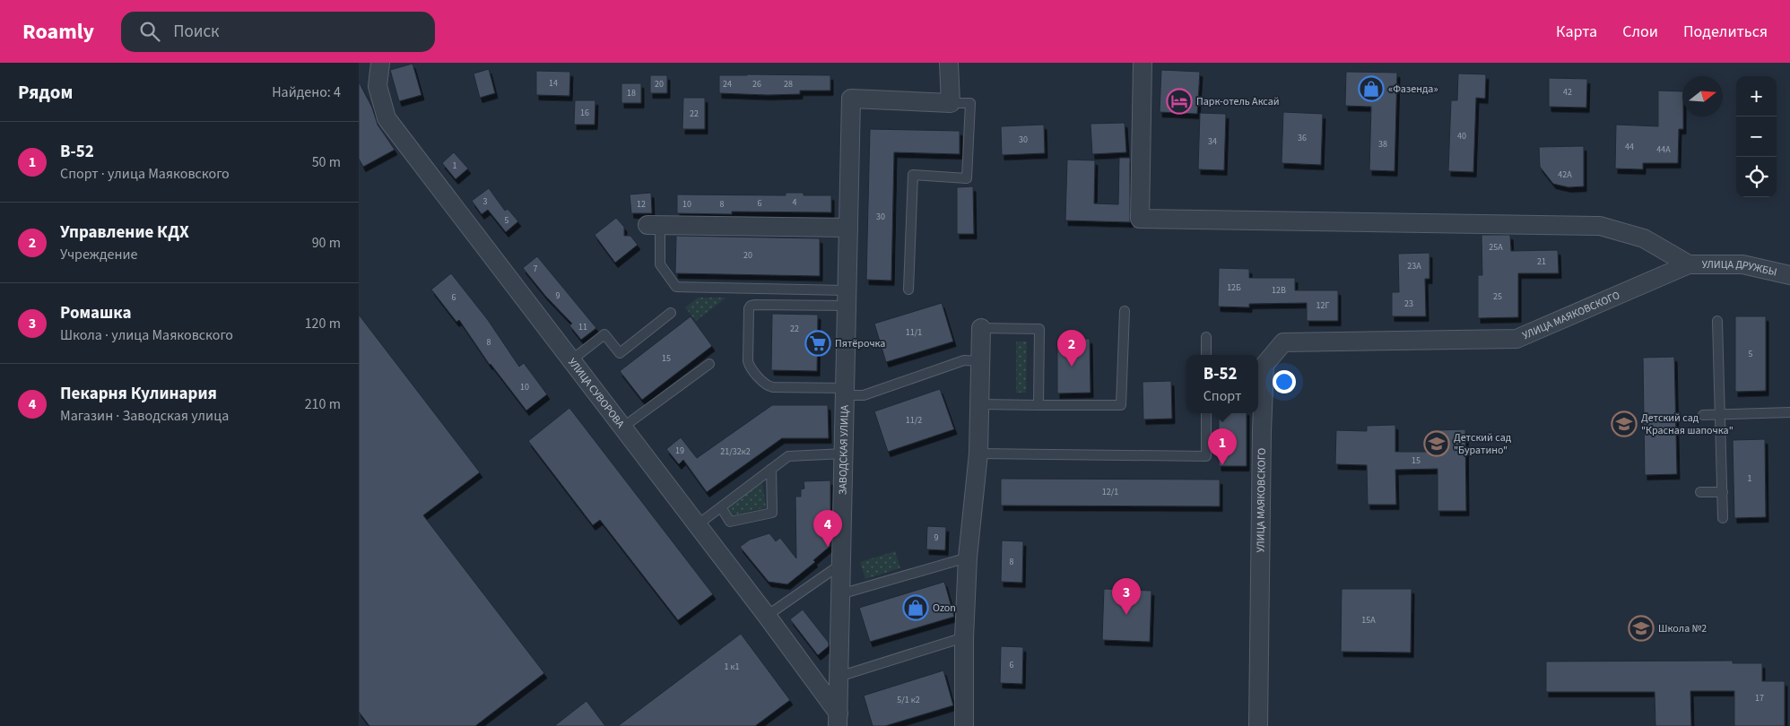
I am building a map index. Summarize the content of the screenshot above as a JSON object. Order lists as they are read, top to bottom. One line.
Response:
{"streets":{"street":["УЛИЦА ДРУЖБЫ","УЛИЦА МАЯКОВСКОГО","УЛИЦА СУВОРОВА","ЗАВОДСКАЯ УЛИЦА"]},"crossings":[["УЛИЦА ДРУЖБЫ","УЛИЦА МАЯКОВСКОГО"],["УЛИЦА СУВОРОВА","ЗАВОДСКАЯ УЛИЦА"]],"places":{"shop":["«Фазенда»","Ozon"],"hotel":["Парк-отель Аксай"],"supermarket":["Пятёрочка"],"school or university":["Детский сад \"Красная шапочка\"","Детский сад \"Буратино\"","Школа №2"]},"house_numbers":["14","20","24","26","28","42","18","16","22","40","36","30","34","38","44","44А","1","42А","3","4","6","12","10","8","30","5","25А","20","21","23А","7","12Б","12В","9","25","6","23","12Г","11","22","11/1","8","5","15","10","11/2","19","21/32к2","15","1","12/1","9","8","15А","6","1 к1","17","5/1 к2"],"north":"right","page":{"header":"Roamly","search":"Поиск","nav":["Карта","Слои","Поделиться"],"heading":["Рядом","Найдено: 4"],"map_buttons":["+","−"],"list":[{"mark":"1","name":"В-52","note":"Спорт · улица Маяковского","value":"50 m"},{"mark":"2","name":"Управление КДХ","note":"Учреждение","value":"90 m"},{"mark":"3","name":"Ромашка","note":"Школа · улица Маяковского","value":"120 m"},{"mark":"4","name":"Пекарня Кулинария","note":"Магазин · Заводская улица","value":"210 m"}],"pins":["2","1","4","3"],"popup":["В-52","Спорт"]}}
